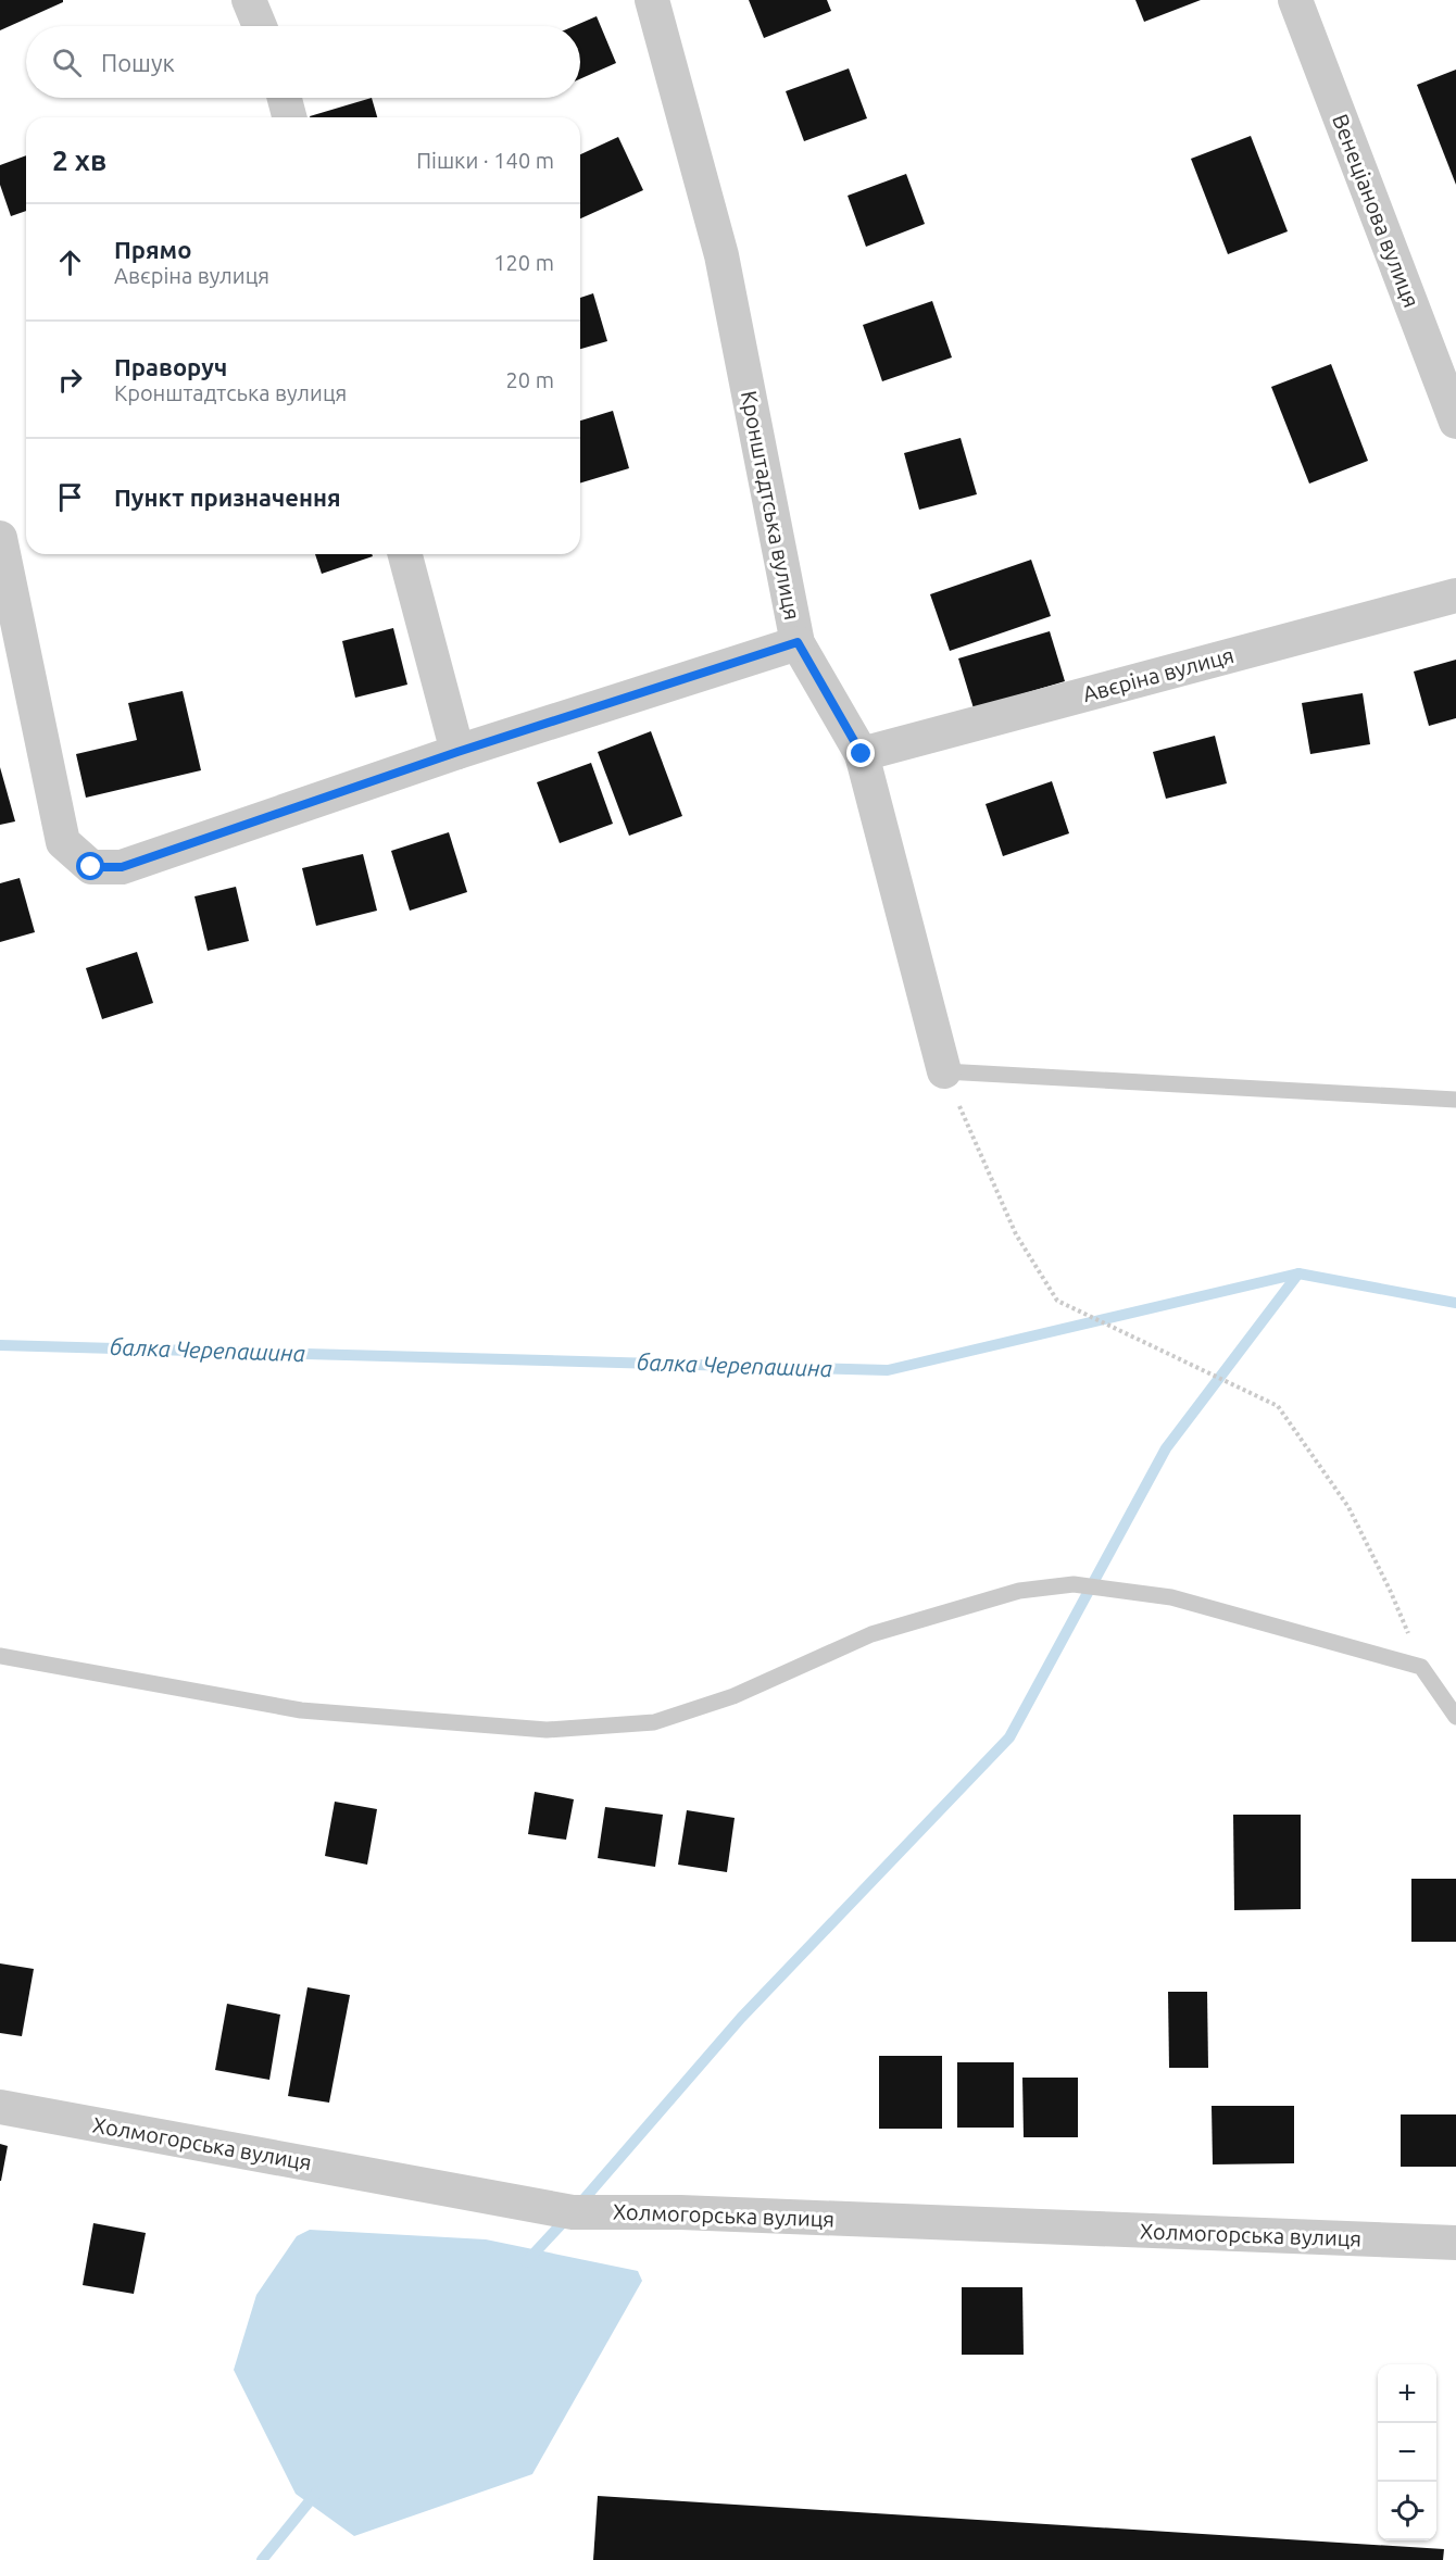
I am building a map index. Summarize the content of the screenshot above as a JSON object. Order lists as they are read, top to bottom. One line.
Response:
{"streets":{"street":["Венеціанова вулиця","Кронштадтська вулиця","Авєріна вулиця","Холмогорська вулиця"]},"crossings":[["Кронштадтська вулиця","Авєріна вулиця"]],"water":["балка Черепашина"],"page":{"search":"Пошук","heading":["2 хв","Пішки · 140 m"],"list":[["Прямо","Авєріна вулиця","120 m"],["Праворуч","Кронштадтська вулиця","20 m"],"Пункт призначення"],"map_buttons":["+","−"]}}
